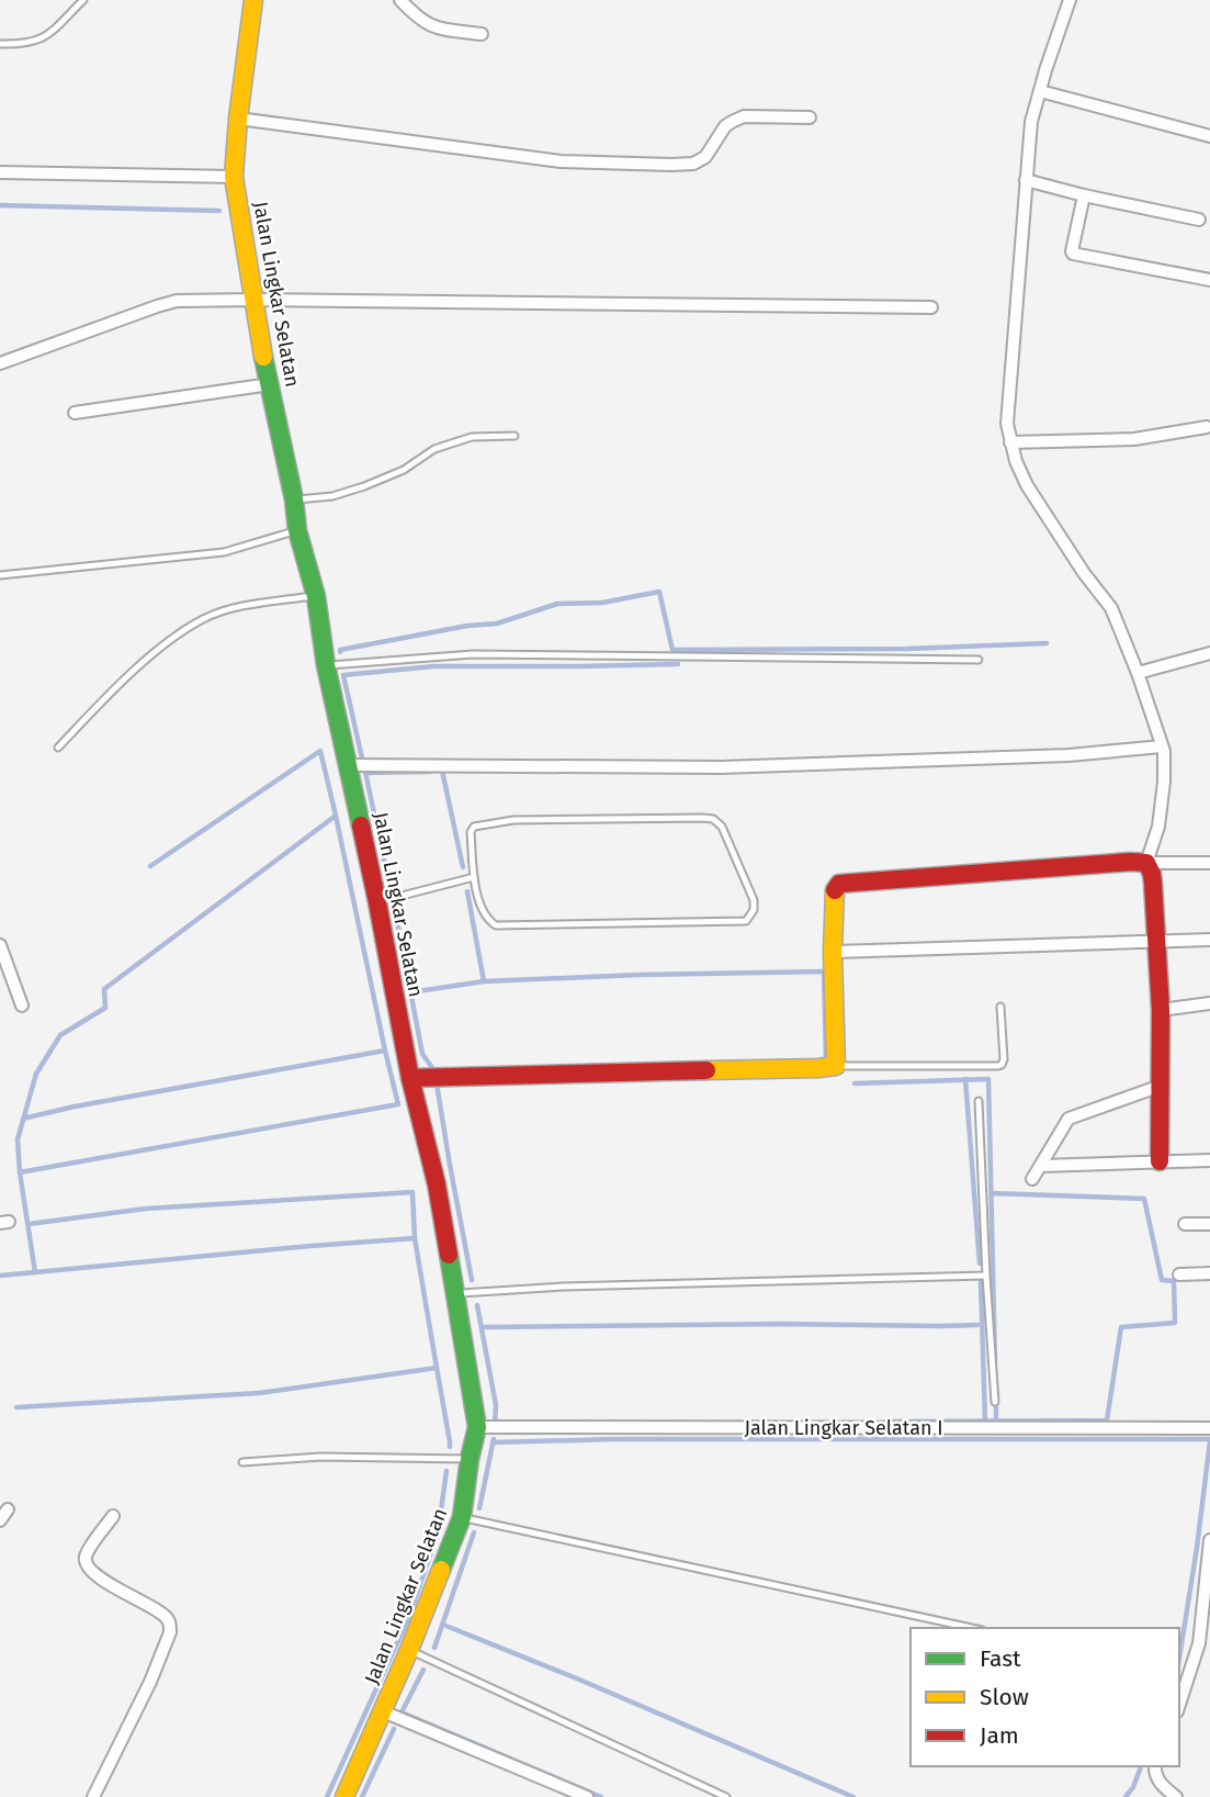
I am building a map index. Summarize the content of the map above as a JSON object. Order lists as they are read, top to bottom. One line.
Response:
{"streets":{"main road":["Jalan Lingkar Selatan"],"street":["Jalan Lingkar Selatan I"]},"crossings":[["Jalan Lingkar Selatan","Jalan Lingkar Selatan I"]],"legend":["Fast","Slow","Jam"]}
